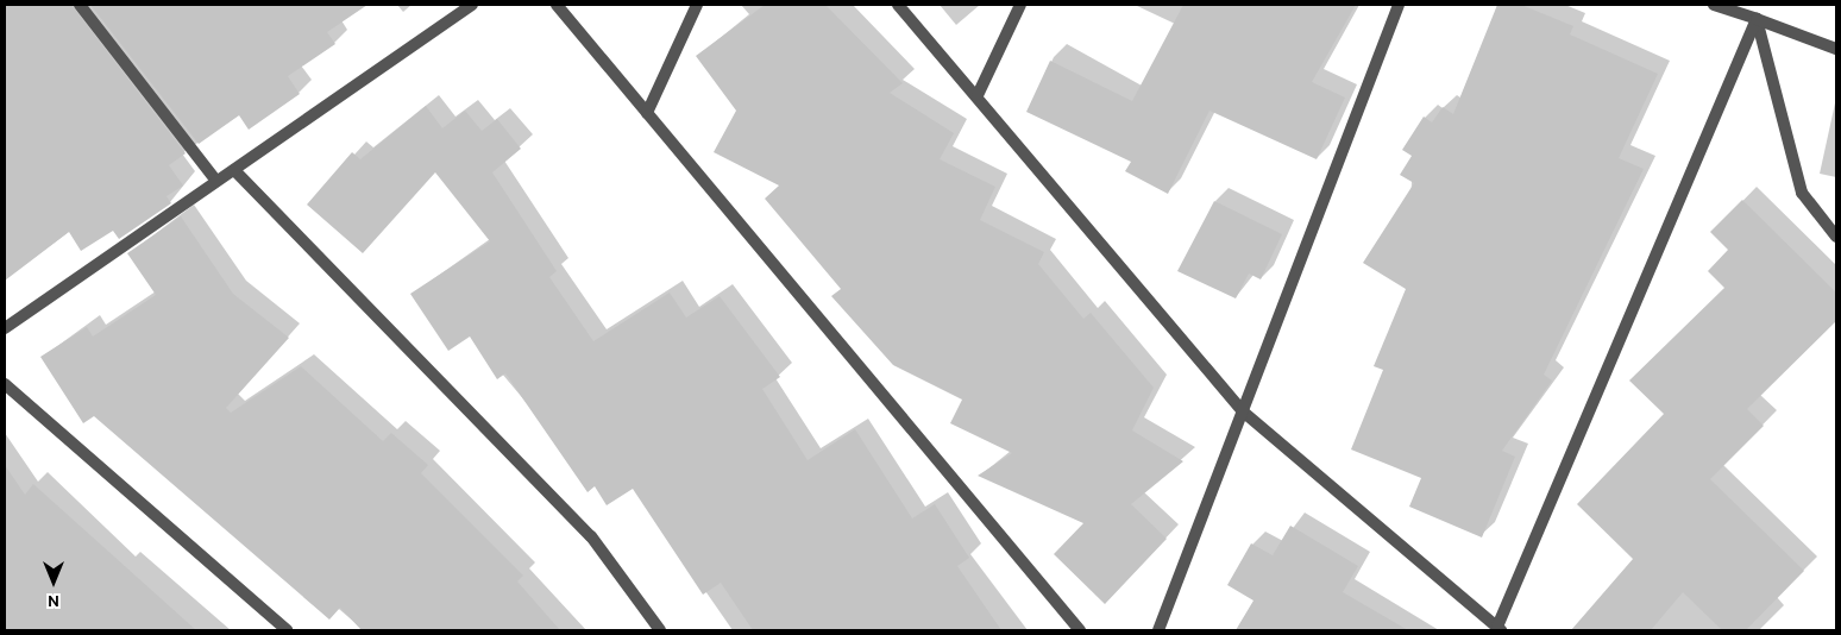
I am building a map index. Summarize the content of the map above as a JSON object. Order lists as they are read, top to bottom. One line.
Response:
{"north":"bottom"}
